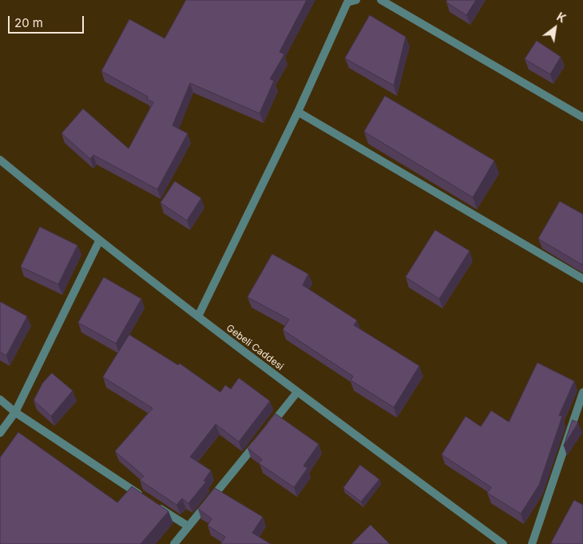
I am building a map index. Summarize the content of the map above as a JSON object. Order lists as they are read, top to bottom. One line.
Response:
{"streets":{"street":["Gebeli Caddesi"]},"scale_bar":"20 m","north":"top right"}
